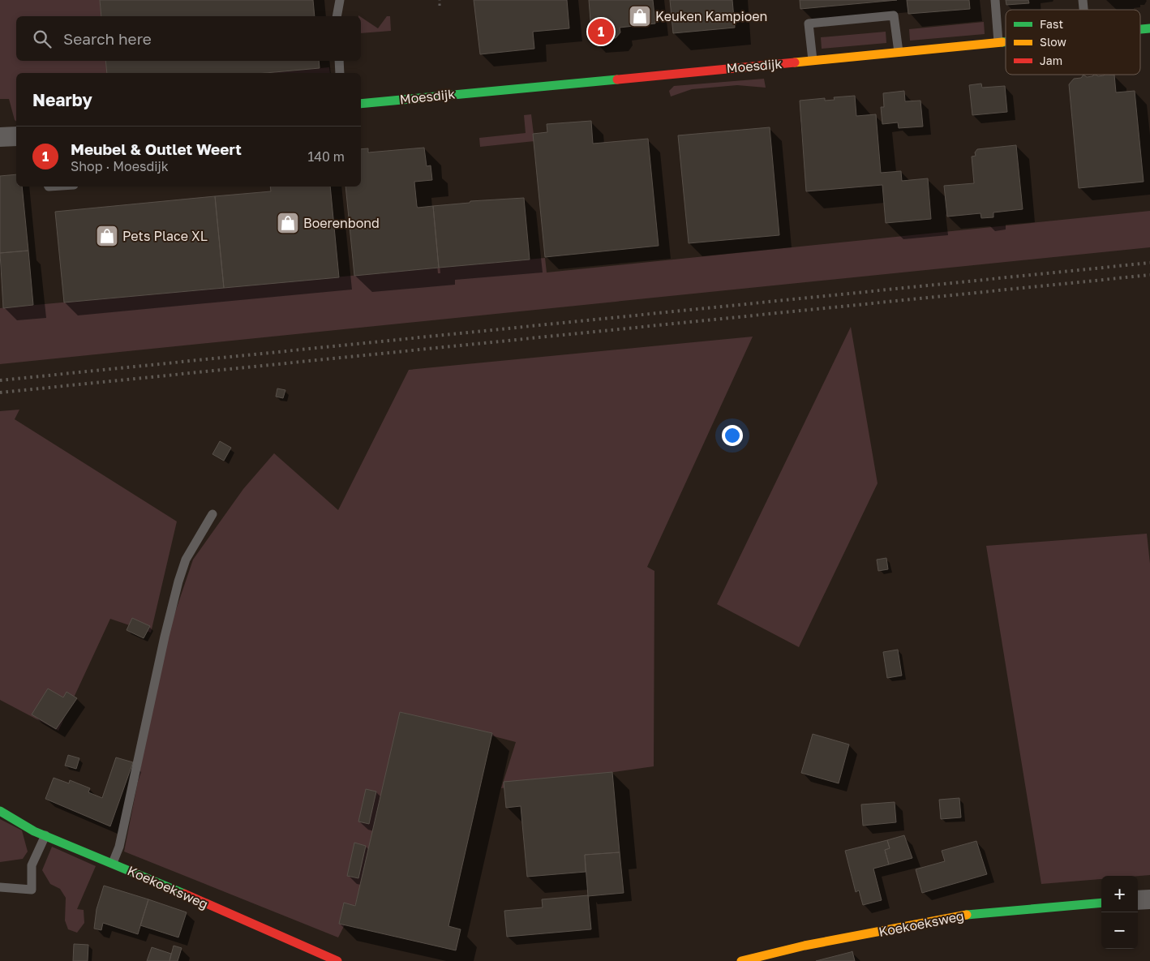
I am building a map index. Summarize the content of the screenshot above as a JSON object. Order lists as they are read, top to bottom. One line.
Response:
{"streets":{"street":["Moesdijk","Koekoeksweg"]},"places":{"shop":["Keuken Kampioen","Boerenbond","Pets Place XL"]},"legend":["Fast","Slow","Jam"],"page":{"search":"Search here","pins":"1","heading":"Nearby","list":[{"mark":"1","name":"Meubel & Outlet Weert","note":"Shop · Moesdijk","value":"140 m"}],"map_buttons":["+","−"]}}
